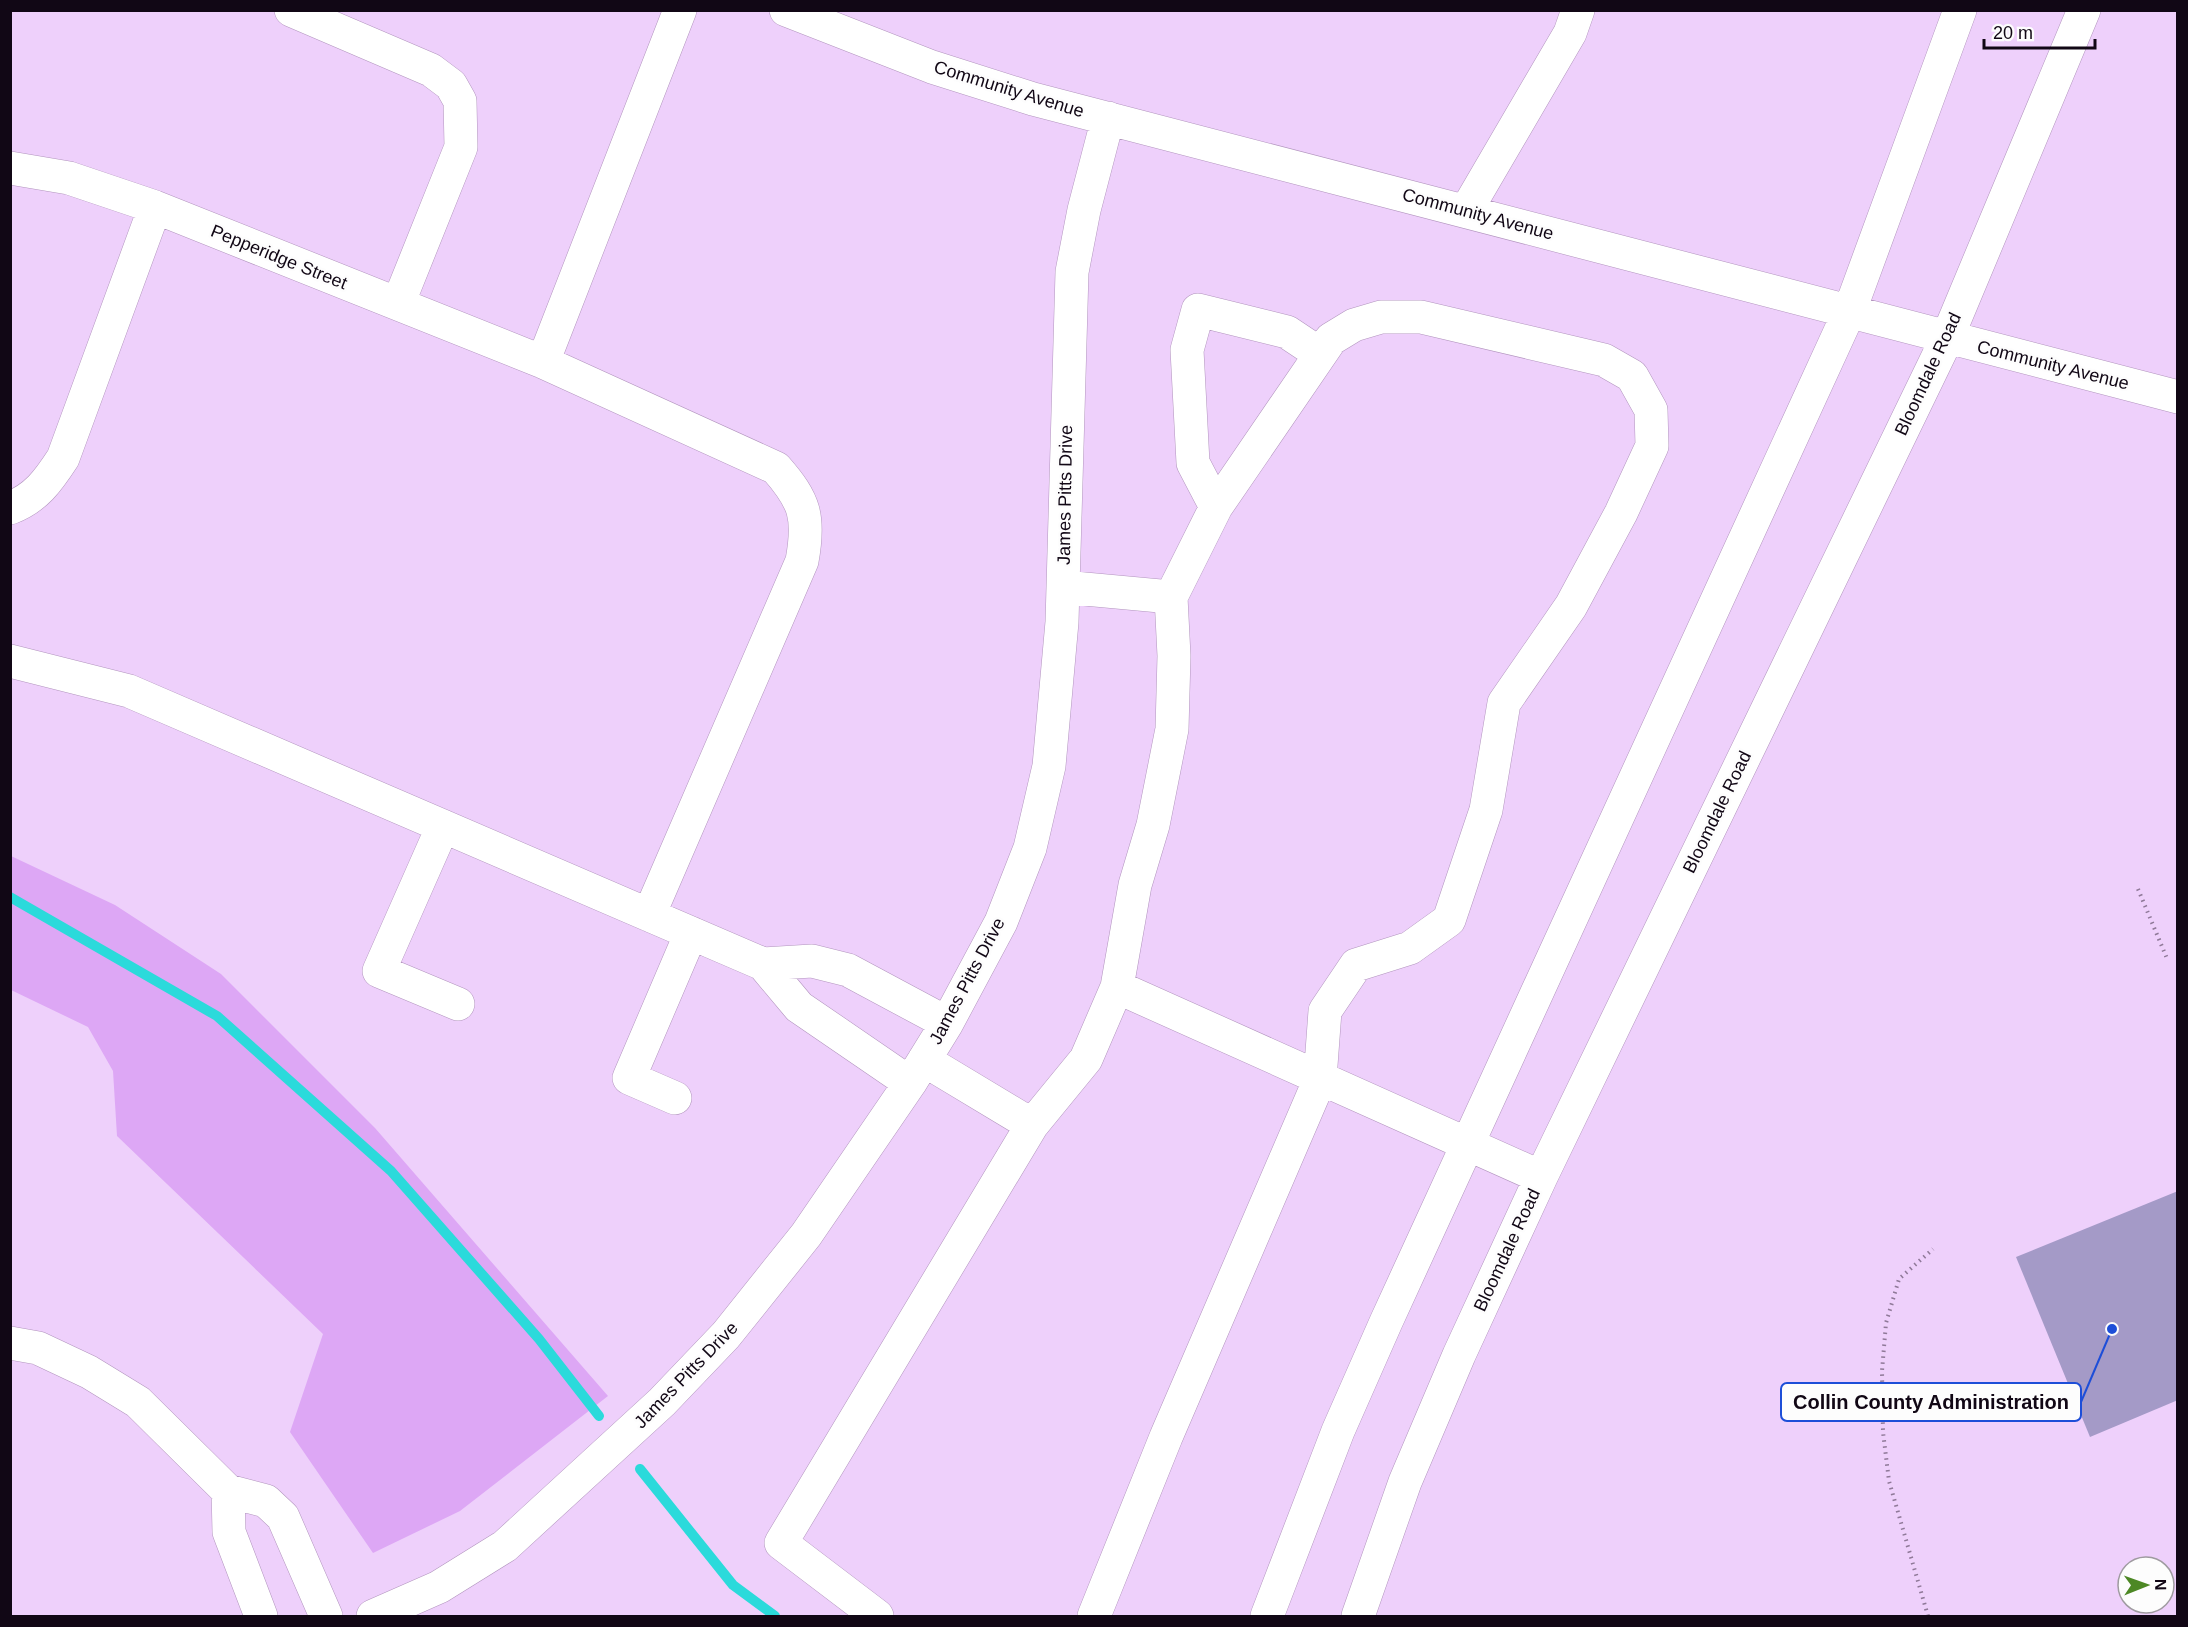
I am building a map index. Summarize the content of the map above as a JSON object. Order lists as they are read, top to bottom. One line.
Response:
{"streets":{"street":["Community Avenue","Pepperidge Street","Bloomdale Road","James Pitts Drive"]},"crossings":[["Community Avenue","Bloomdale Road"],["Community Avenue","James Pitts Drive"]],"places":["Collin County Administration"],"scale_bar":"20 m","north":"right"}
